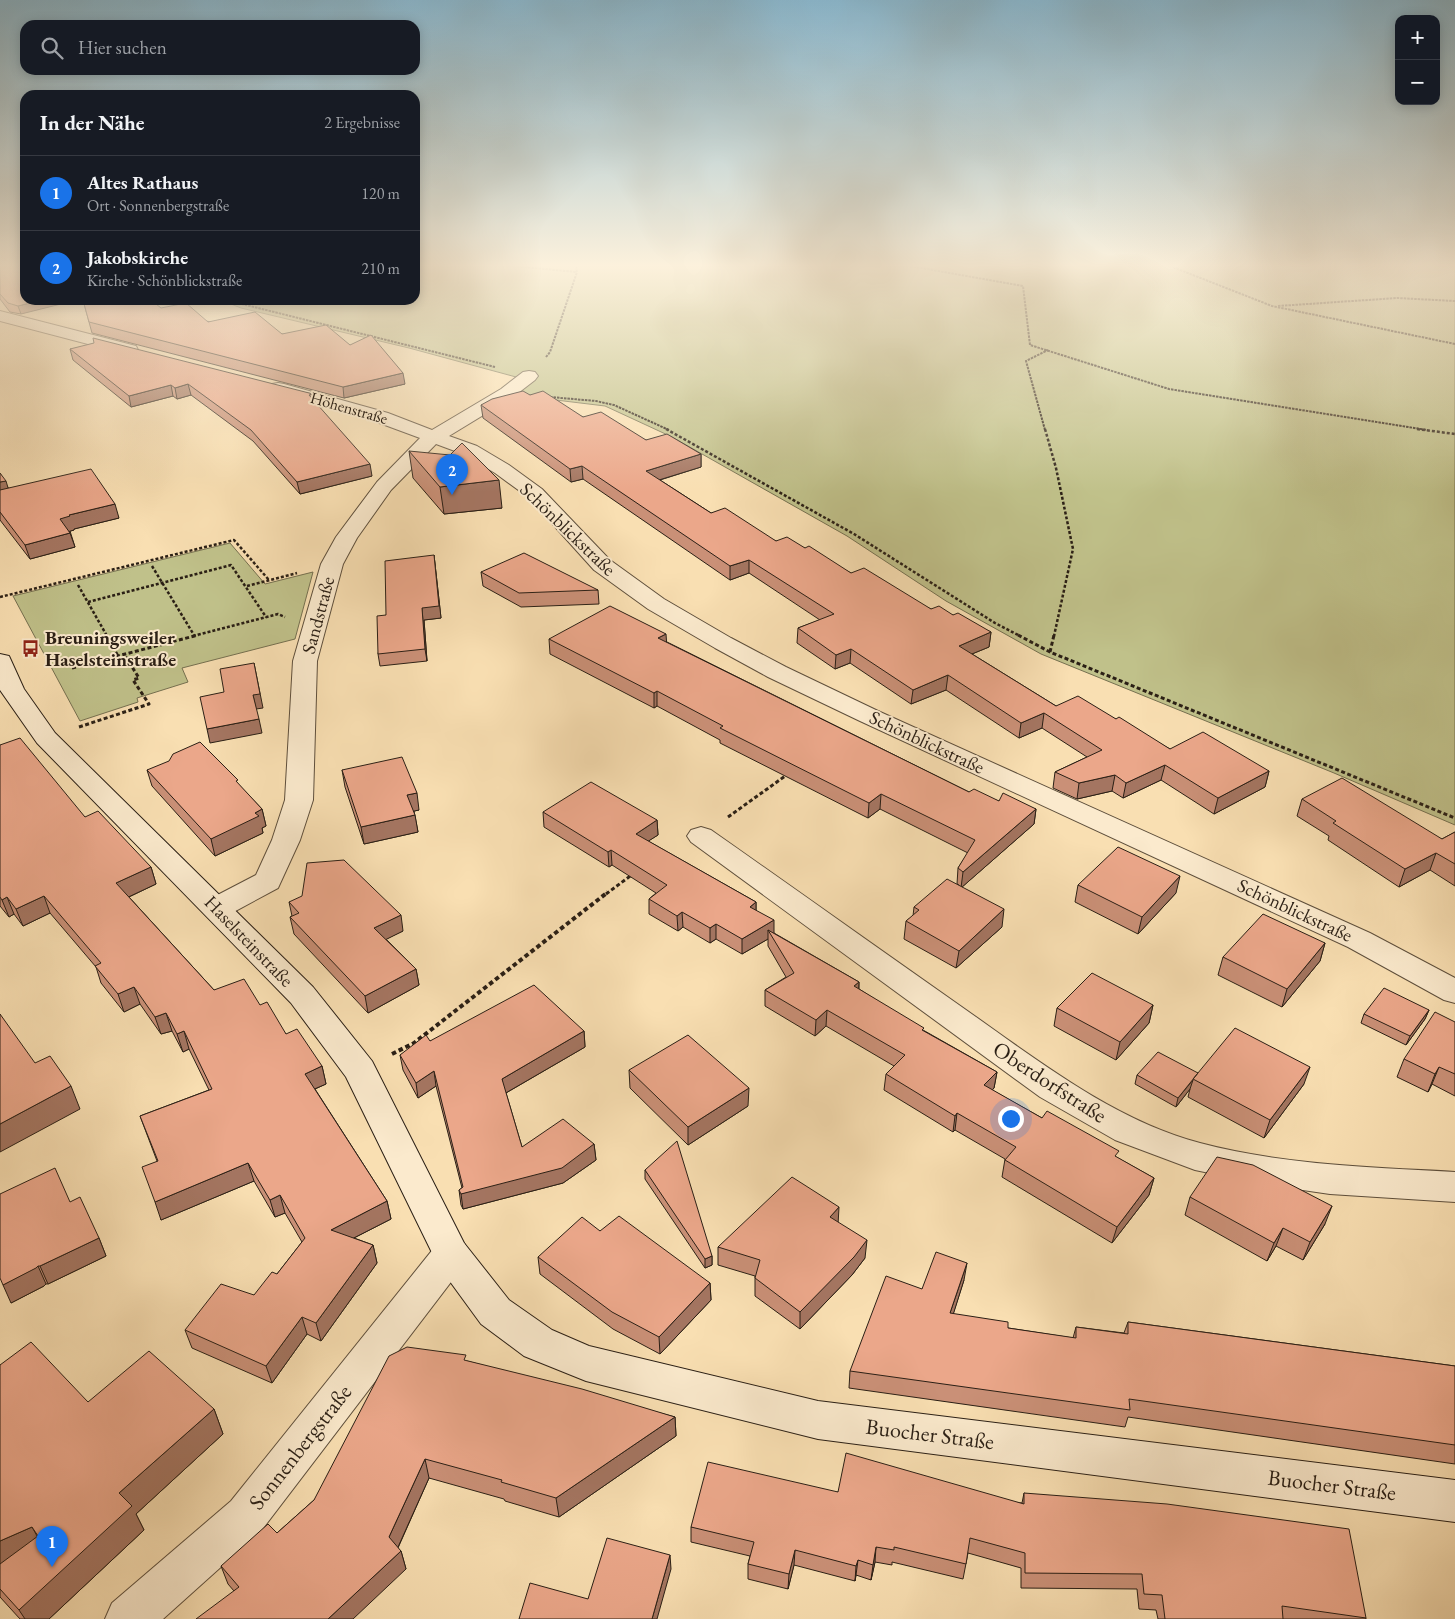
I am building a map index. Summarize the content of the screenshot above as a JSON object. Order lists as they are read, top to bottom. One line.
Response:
{"streets":{"street":["Höhenstraße","Schönblickstraße","Sandstraße","Haselsteinstraße","Oberdorfstraße","Buocher Straße","Sonnenbergstraße"]},"crossings":[["Höhenstraße","Schönblickstraße"],["Höhenstraße","Sandstraße"],["Schönblickstraße","Sandstraße"],["Sandstraße","Haselsteinstraße"],["Haselsteinstraße","Buocher Straße"],["Haselsteinstraße","Sonnenbergstraße"],["Buocher Straße","Sonnenbergstraße"]],"places":{"bus stop":["Breuningsweiler Haselsteinstraße"]},"page":{"map_buttons":["+","−"],"search":"Hier suchen","heading":["In der Nähe","2 Ergebnisse"],"list":[{"mark":"1","name":"Altes Rathaus","note":"Ort · Sonnenbergstraße","value":"120 m"},{"mark":"2","name":"Jakobskirche","note":"Kirche · Schönblickstraße","value":"210 m"}],"pins":["2","1"]}}
